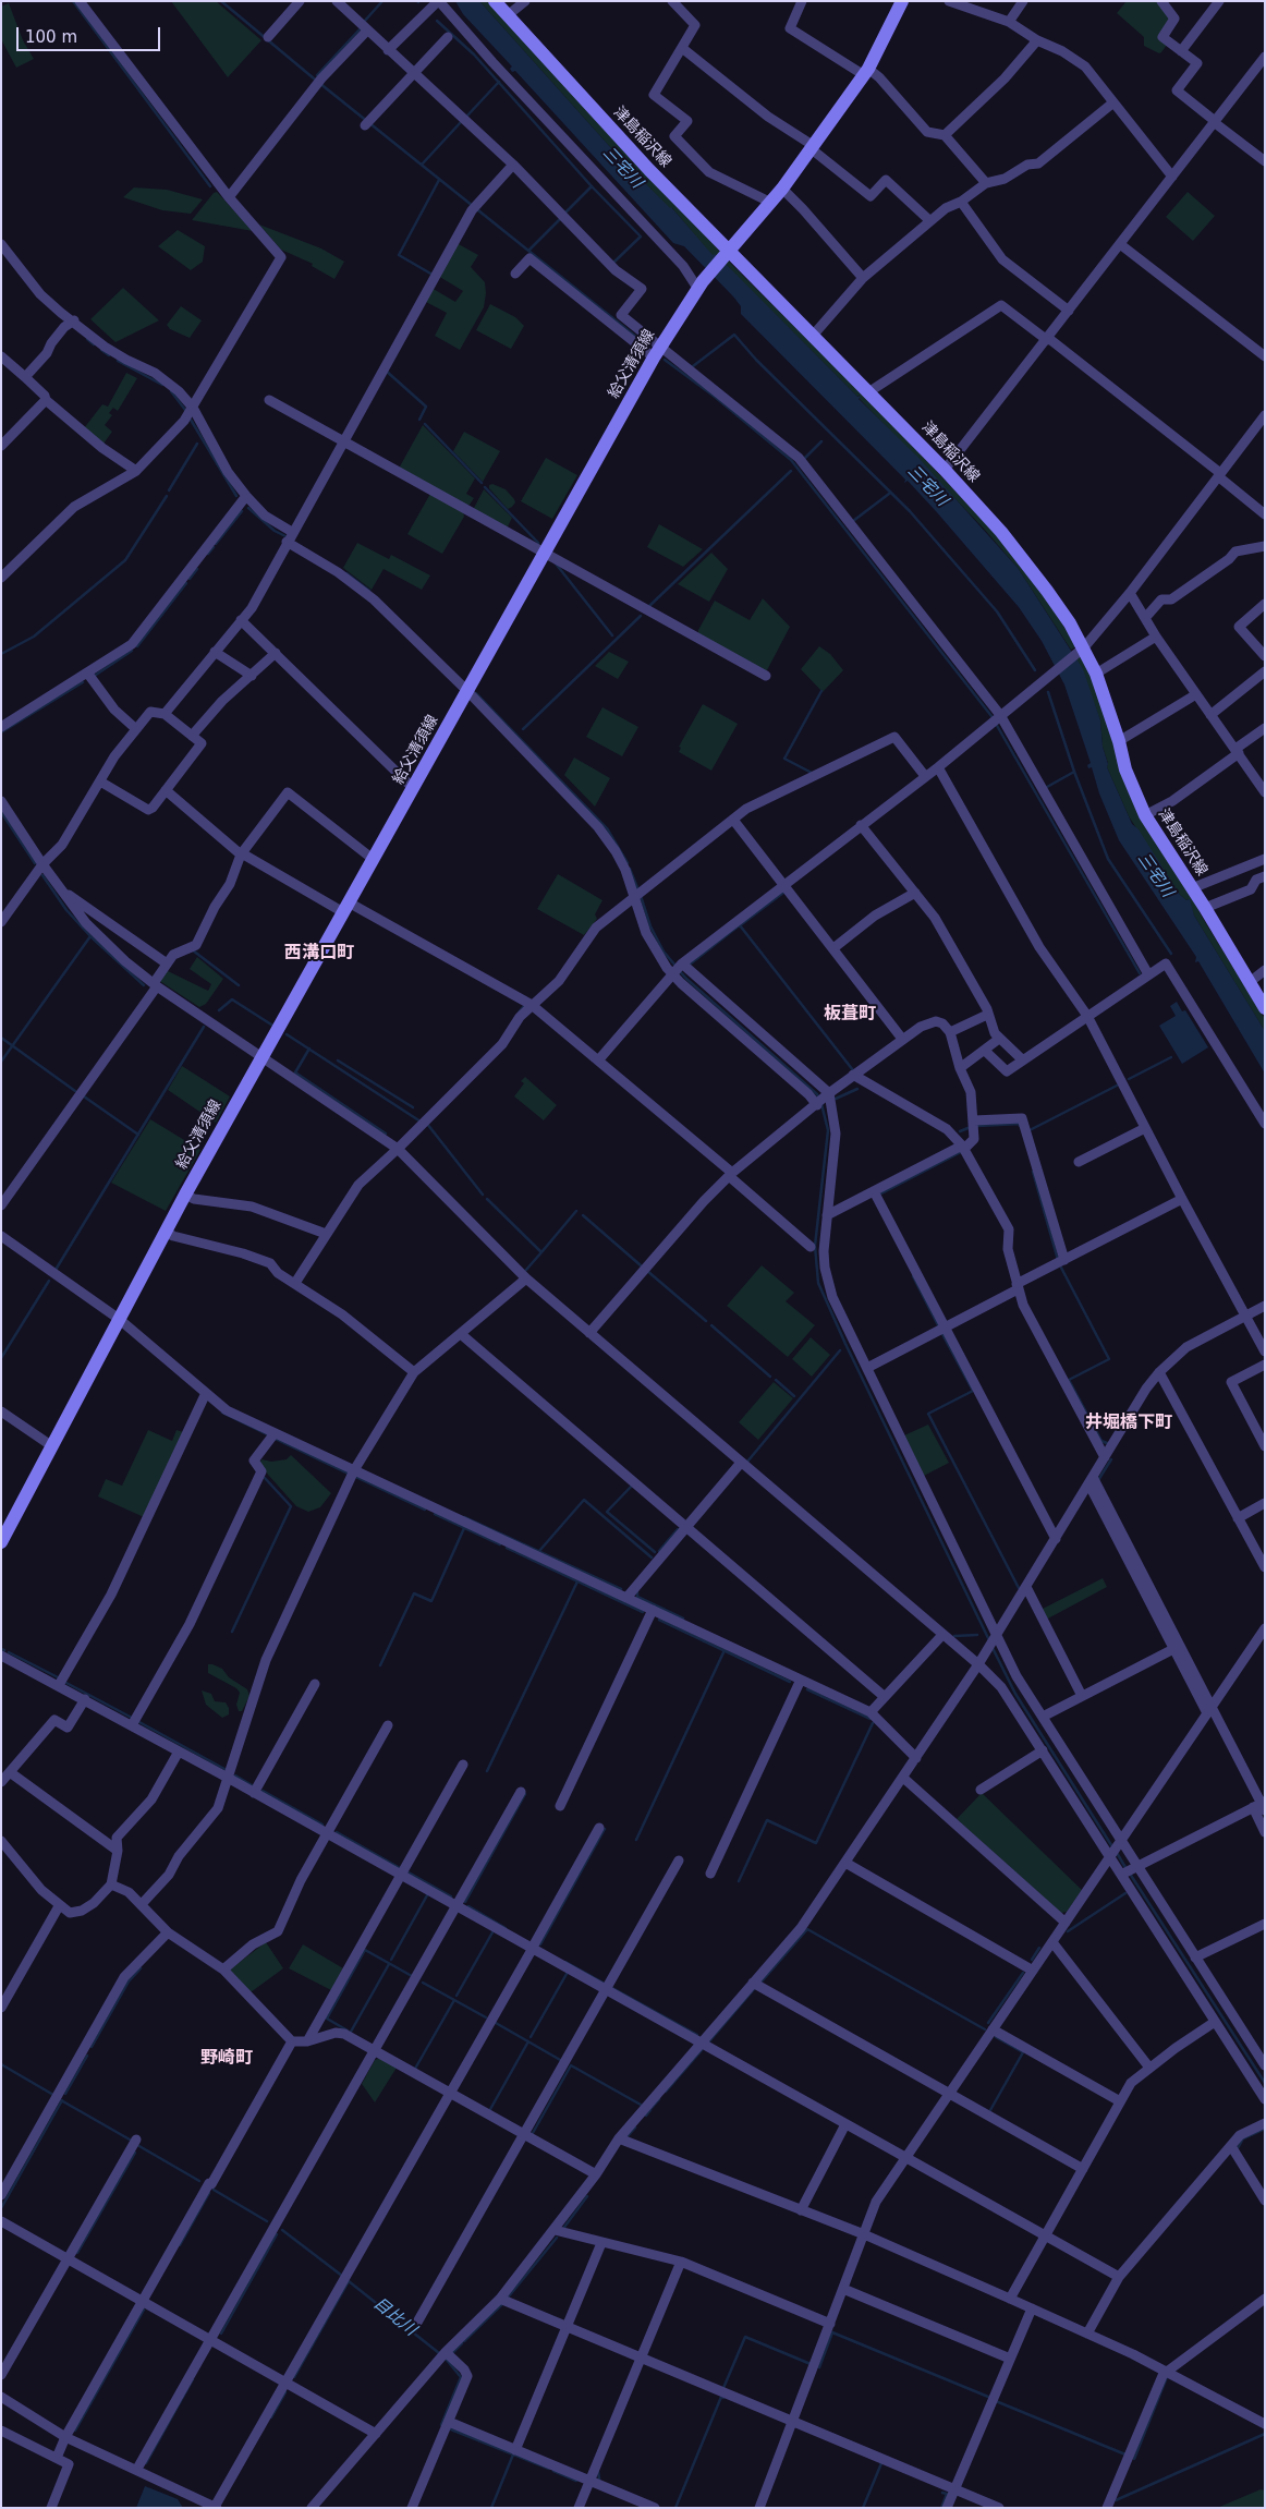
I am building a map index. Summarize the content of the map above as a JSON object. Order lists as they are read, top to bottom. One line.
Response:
{"streets":{"main road":["津島稲沢線","給父清須線"]},"crossings":[["津島稲沢線","給父清須線"]],"districts":["西溝口町","板葺町","井堀橋下町","野崎町"],"water":["三宅川","目比川"],"scale_bar":"100 m"}
